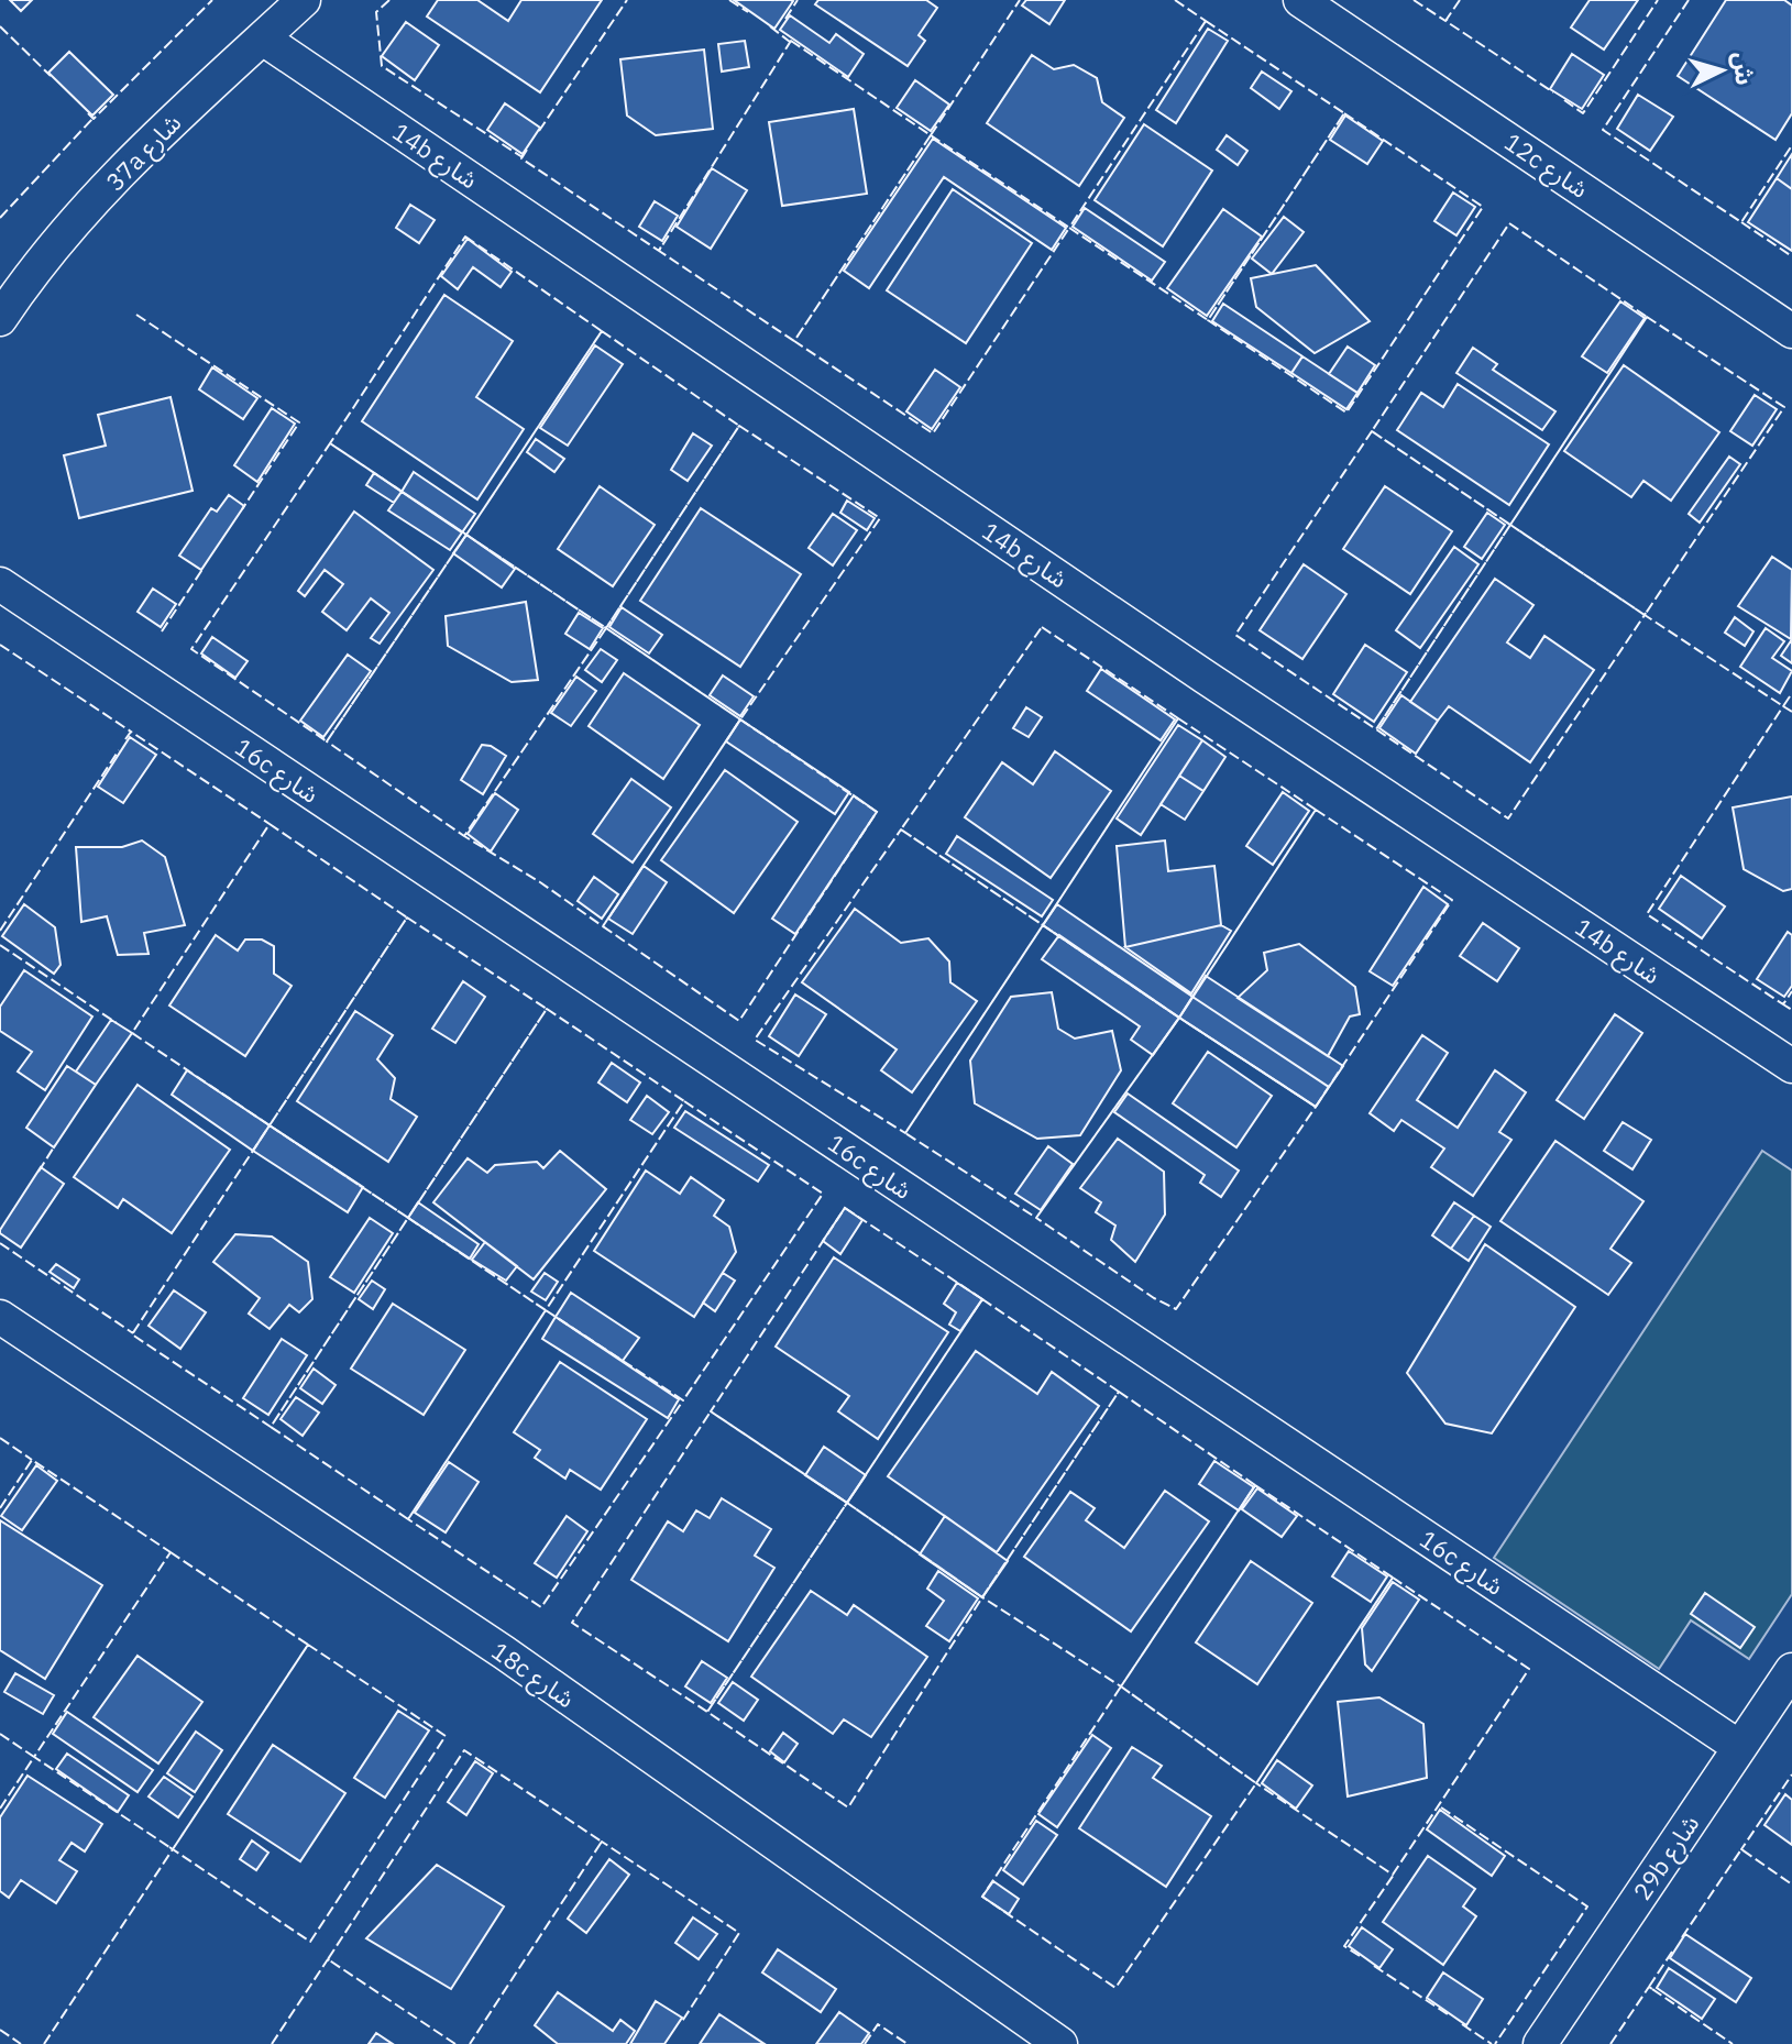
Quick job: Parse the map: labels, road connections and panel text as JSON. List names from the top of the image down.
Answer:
{
  "streets": {
    "street": [
      "37a شارع",
      "14b شارع",
      "12c شارع",
      "16c شارع",
      "18c شارع",
      "29b شارع"
    ]
  },
  "crossings": [
    ["37a شارع", "14b شارع"],
    ["16c شارع", "29b شارع"]
  ],
  "north": "right"
}
